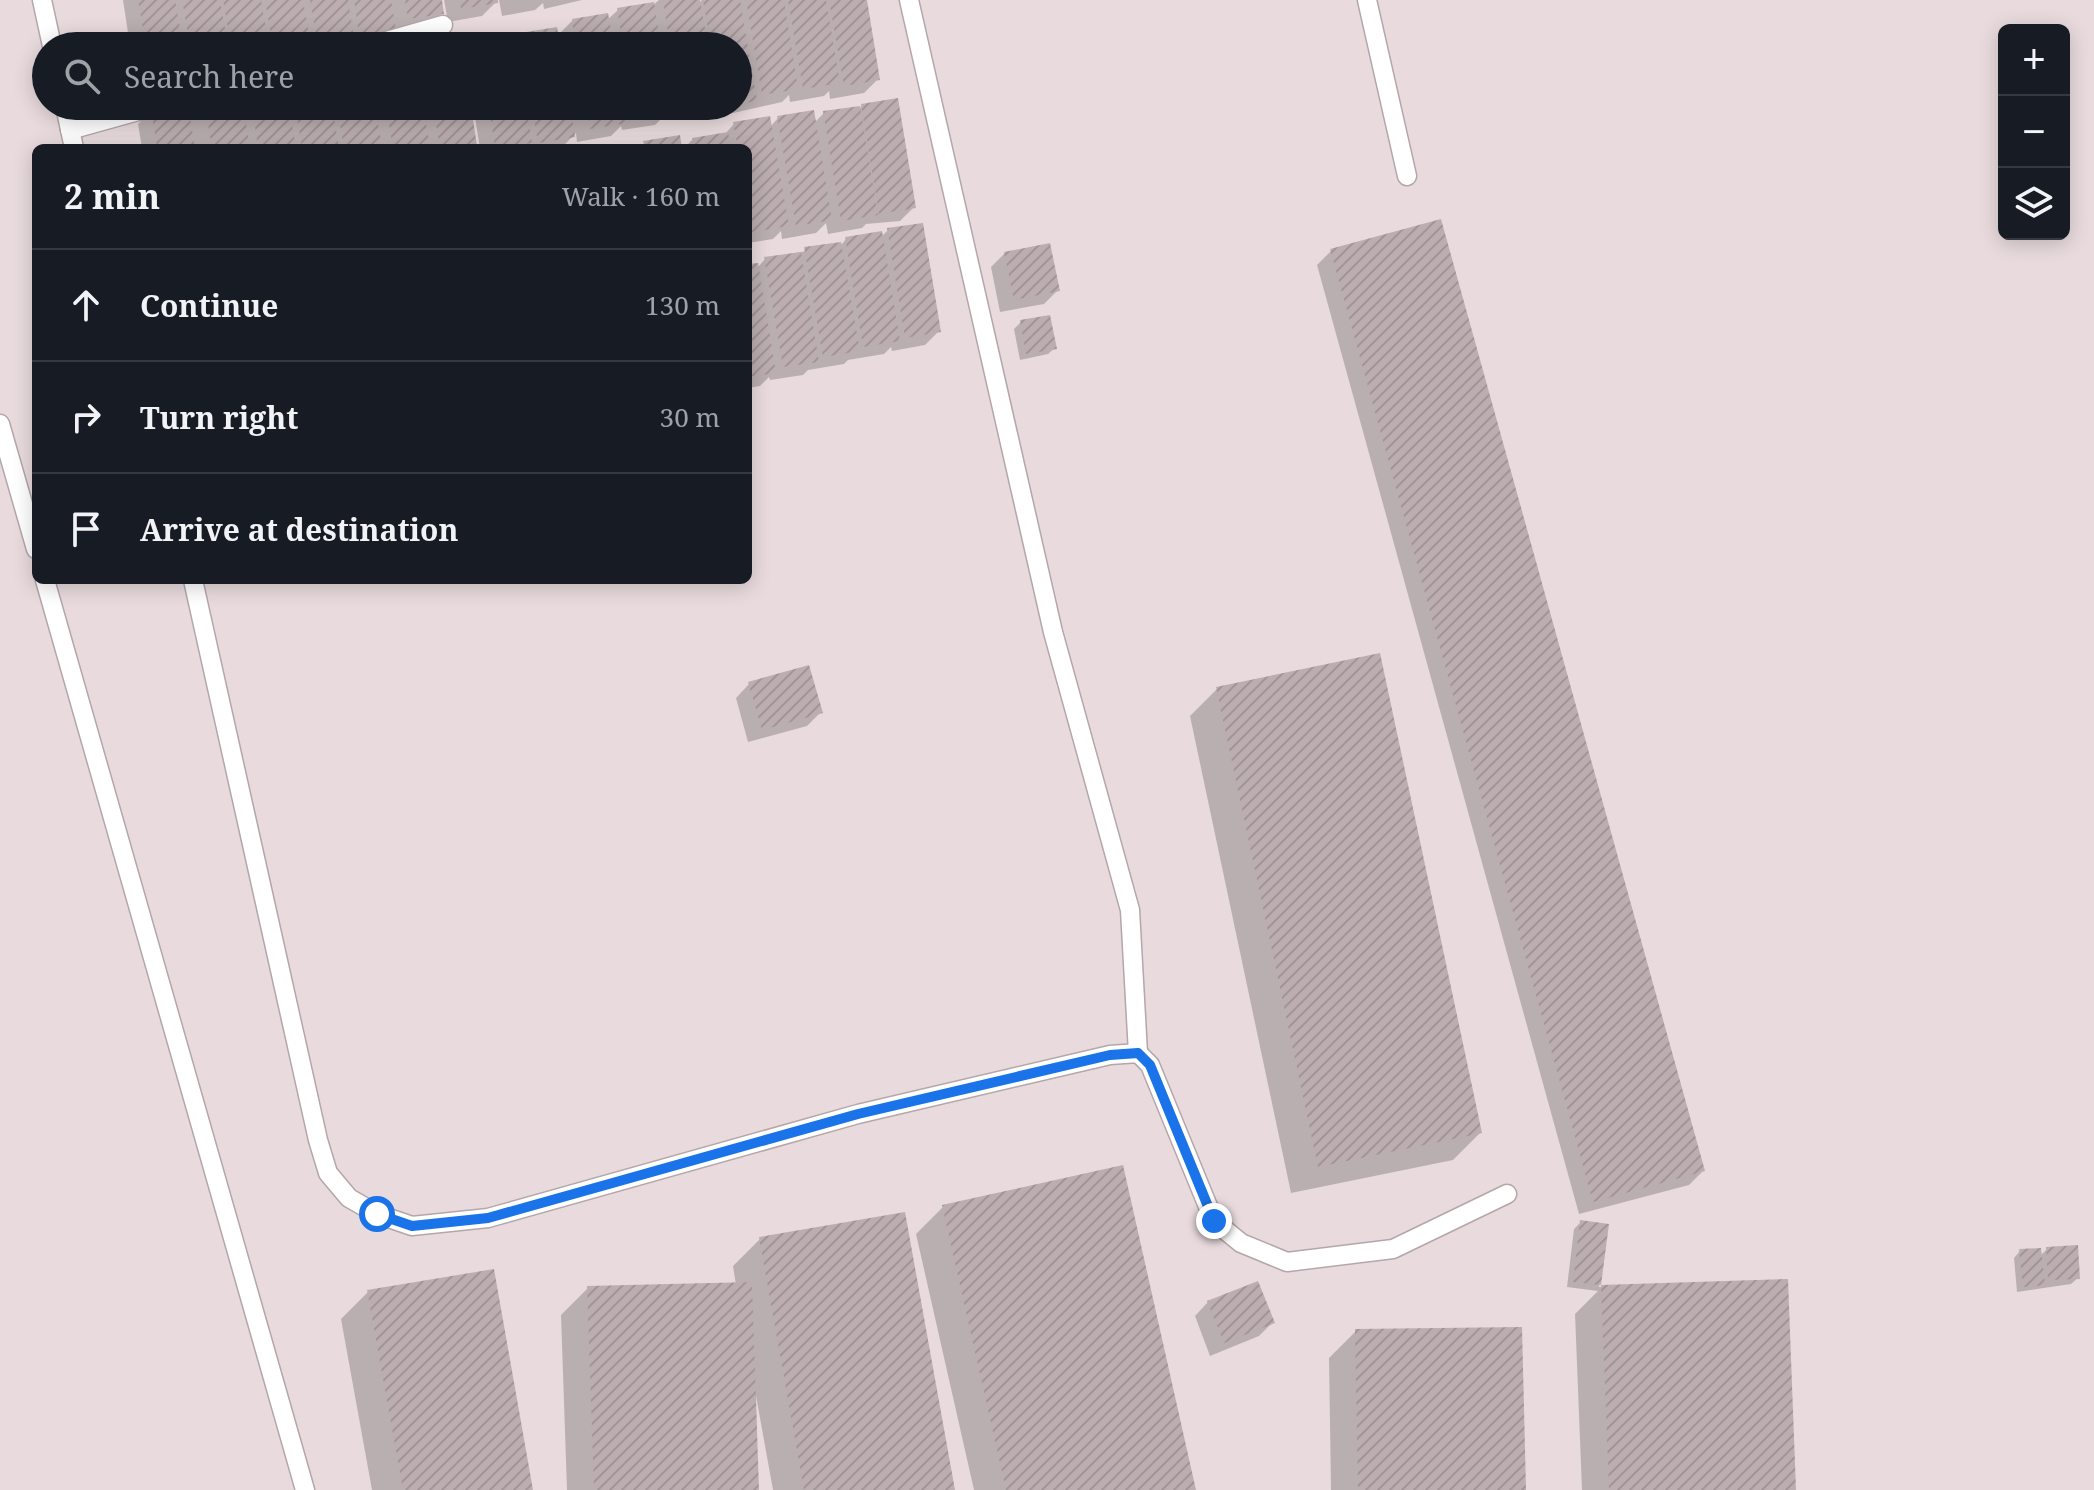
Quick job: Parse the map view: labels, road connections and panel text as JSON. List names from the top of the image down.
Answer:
{
  "page": {
    "map_buttons": ["+", "−"],
    "search": "Search here",
    "heading": ["2 min", "Walk · 160 m"],
    "list": [
      ["Continue", "130 m"],
      ["Turn right", "30 m"],
      "Arrive at destination"
    ]
  }
}
